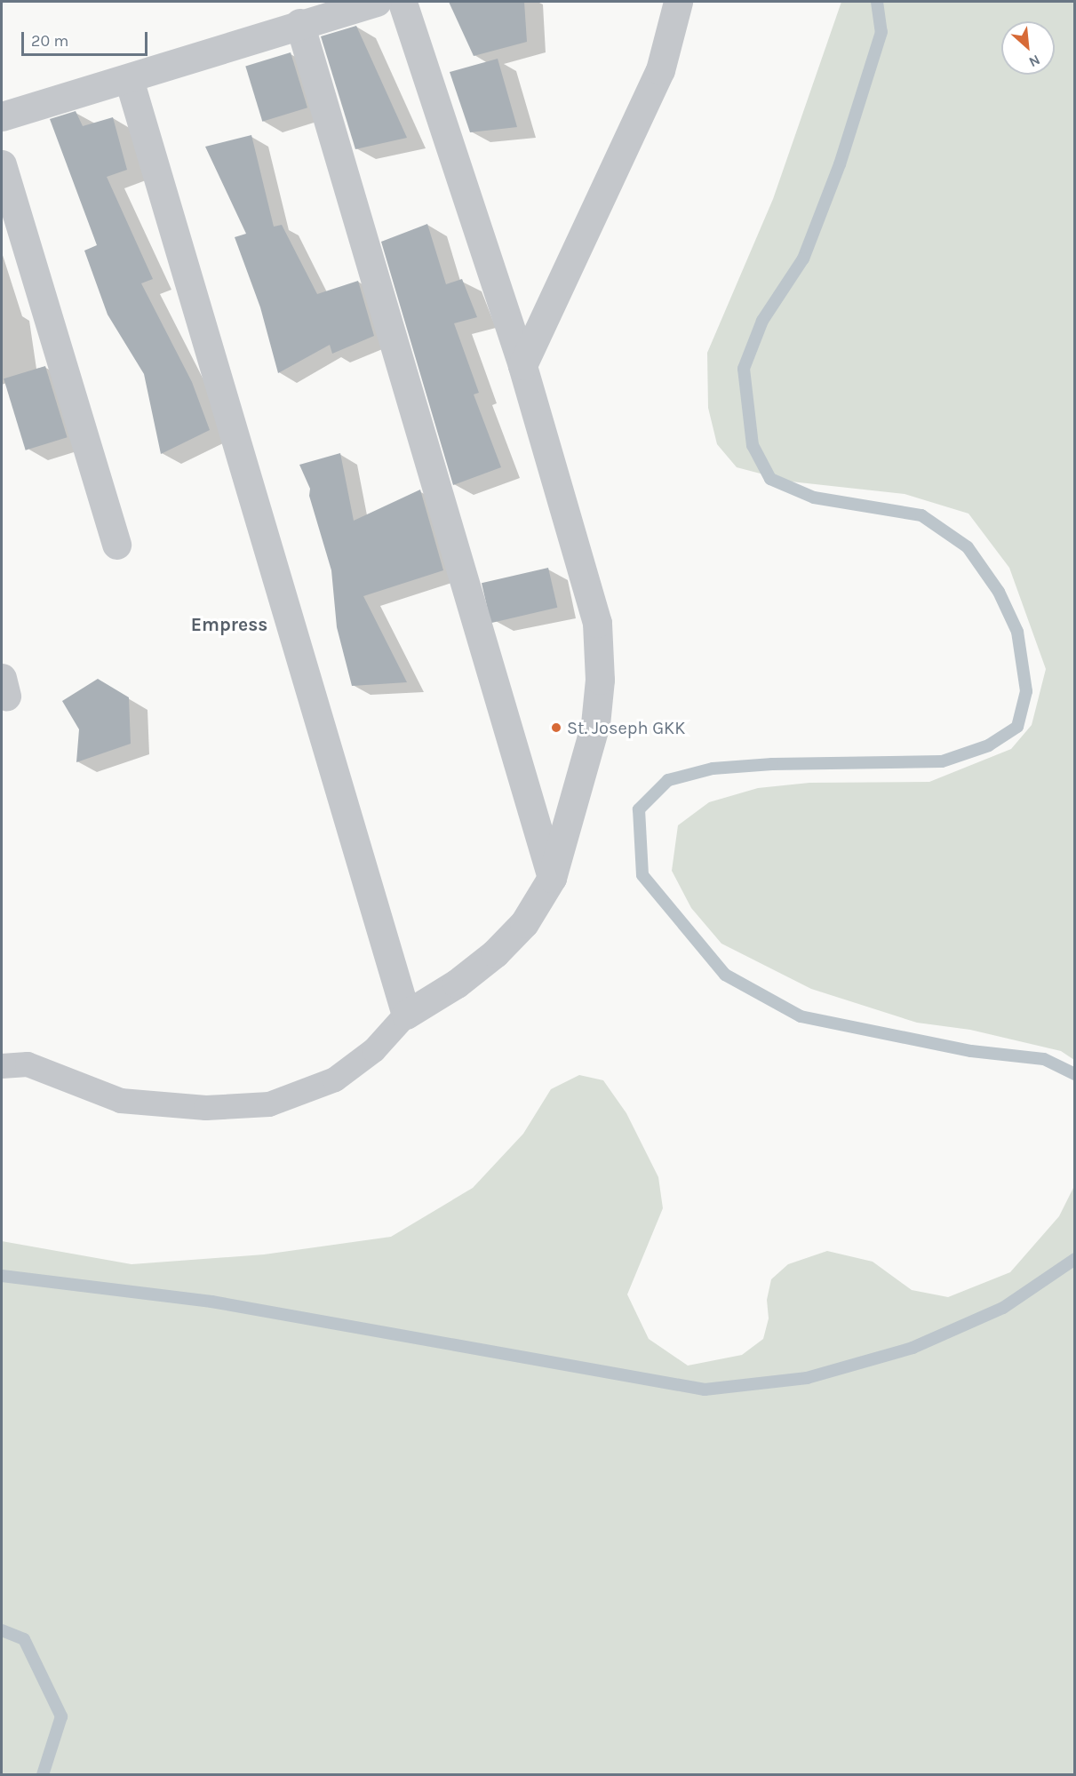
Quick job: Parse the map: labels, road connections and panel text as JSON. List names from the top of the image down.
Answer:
{
  "districts": ["Empress"],
  "places": ["St. Joseph GKK"],
  "scale_bar": "20 m",
  "north": "bottom right"
}
